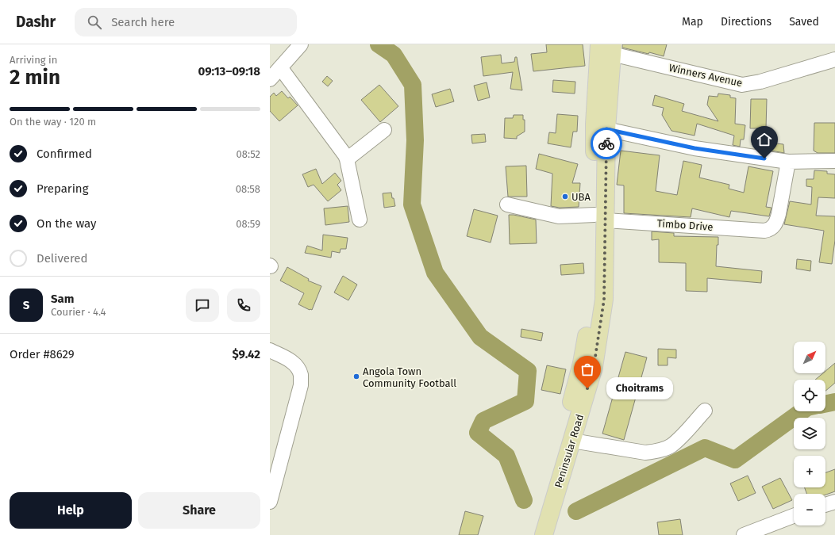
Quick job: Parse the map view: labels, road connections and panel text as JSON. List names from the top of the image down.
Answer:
{
  "streets": {
    "main road": ["Peninsular Road"],
    "street": ["Winners Avenue", "Timbo Drive"]
  },
  "crossings": [
    ["Winners Avenue", "Peninsular Road"],
    ["Timbo Drive", "Peninsular Road"]
  ],
  "places": ["UBA", "Angola Town Community Football", "Choitrams"],
  "north": "top right",
  "page": {
    "header": "Dashr",
    "search": "Search here",
    "nav": ["Map", "Directions", "Saved"],
    "heading": ["2 min", "Arriving in", "09:13–09:18"],
    "panel": [
      "Sam",
      "Courier · 4.4",
      "Order #8629",
      "$9.42"
    ],
    "bar": "On the way · 120 m",
    "list": [
      ["Confirmed", "08:52"],
      ["Preparing", "08:58"],
      ["On the way", "08:59"],
      "Delivered"
    ],
    "round": "S",
    "map_buttons": ["+", "−"],
    "bubble": "Choitrams",
    "buttons": ["Help", "Share"]
  }
}
